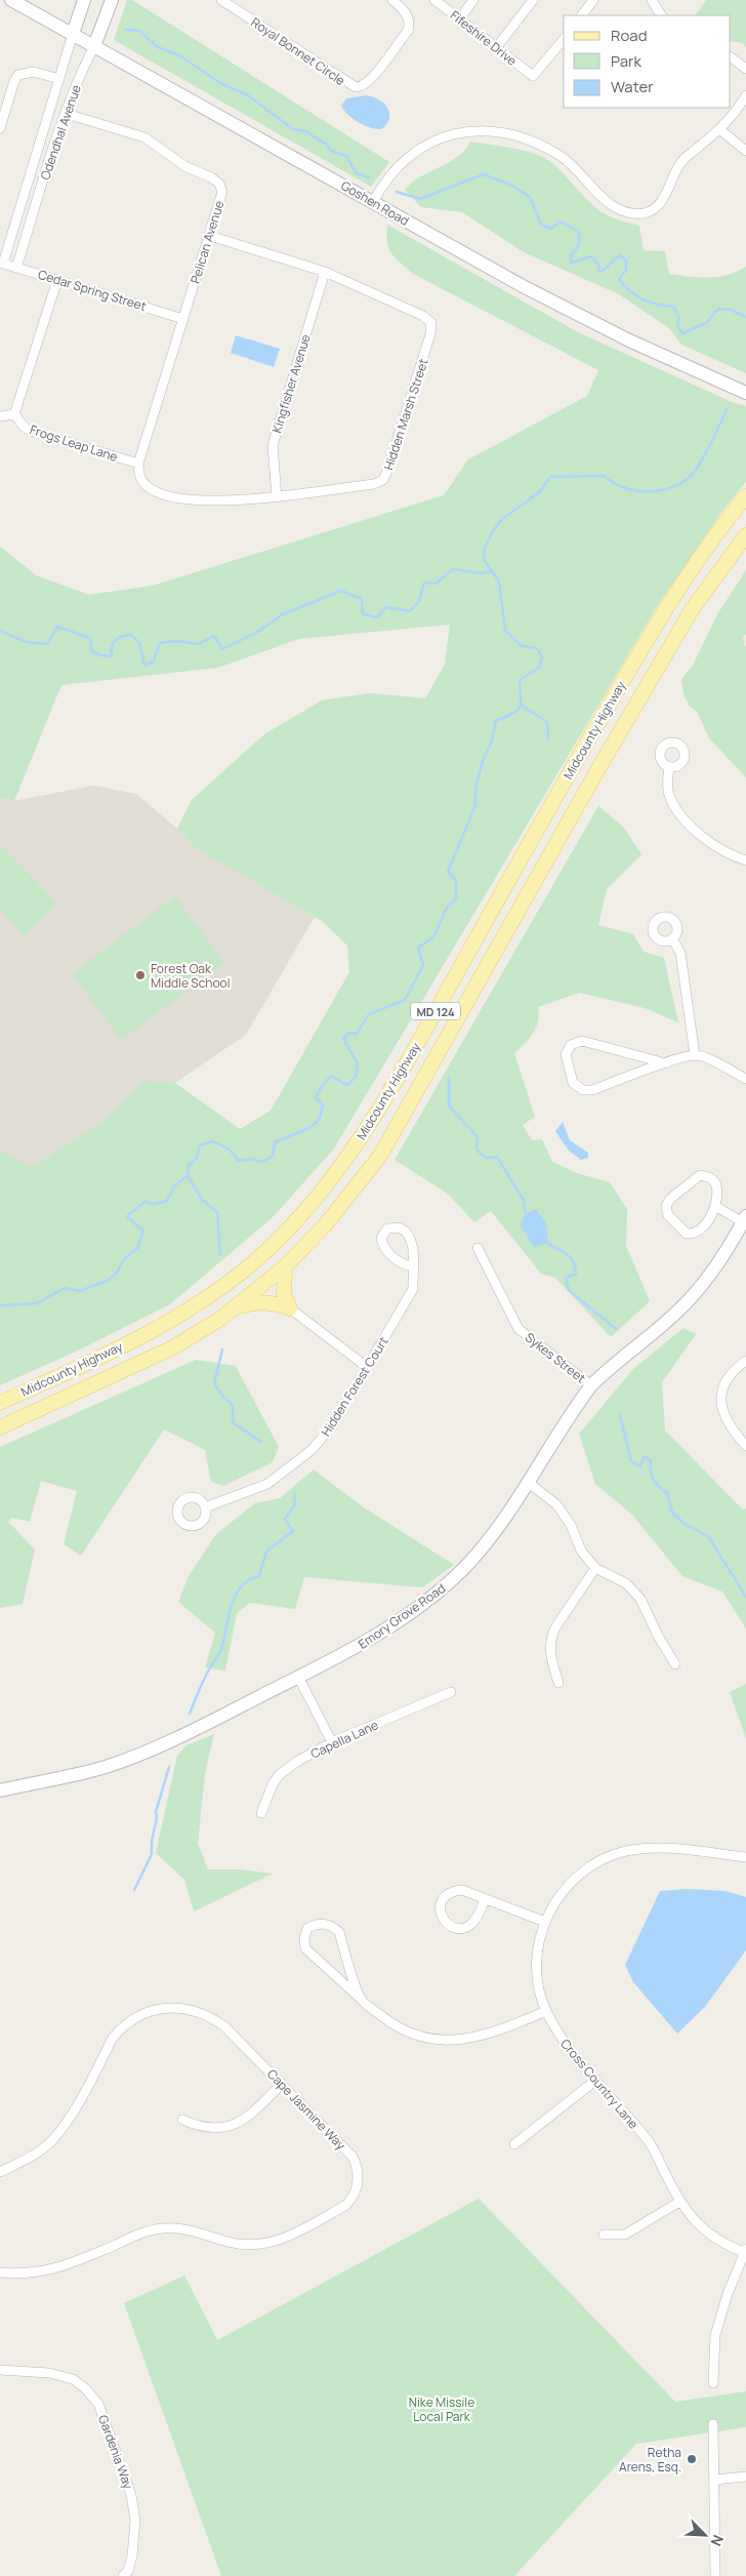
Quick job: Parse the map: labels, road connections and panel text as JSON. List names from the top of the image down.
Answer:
{
  "streets": {
    "main road": ["Midcounty Highway", "MD 124"],
    "street": [
      "Fifeshire Drive",
      "Royal Bonnet Circle",
      "Odendhal Avenue",
      "Goshen Road",
      "Pelican Avenue",
      "Cedar Spring Street",
      "Kingfisher Avenue",
      "Hidden Marsh Street",
      "Frogs Leap Lane",
      "Sykes Street",
      "Hidden Forest Court",
      "Emory Grove Road",
      "Capella Lane",
      "Cross Country Lane",
      "Cape Jasmine Way",
      "Gardenia Way"
    ]
  },
  "crossings": [
    ["Odendhal Avenue", "Goshen Road"],
    ["Odendhal Avenue", "Pelican Avenue"],
    ["Odendhal Avenue", "Cedar Spring Street"],
    ["Pelican Avenue", "Cedar Spring Street"],
    ["Pelican Avenue", "Hidden Marsh Street"],
    ["Pelican Avenue", "Frogs Leap Lane"],
    ["Kingfisher Avenue", "Hidden Marsh Street"],
    ["Hidden Marsh Street", "Frogs Leap Lane"],
    ["Sykes Street", "Emory Grove Road"]
  ],
  "parks": ["Nike Missile Local Park"],
  "places": ["Forest Oak Middle School", "Retha Arens, Esq."],
  "legend": ["Road", "Park", "Water"],
  "north": "bottom right"
}
